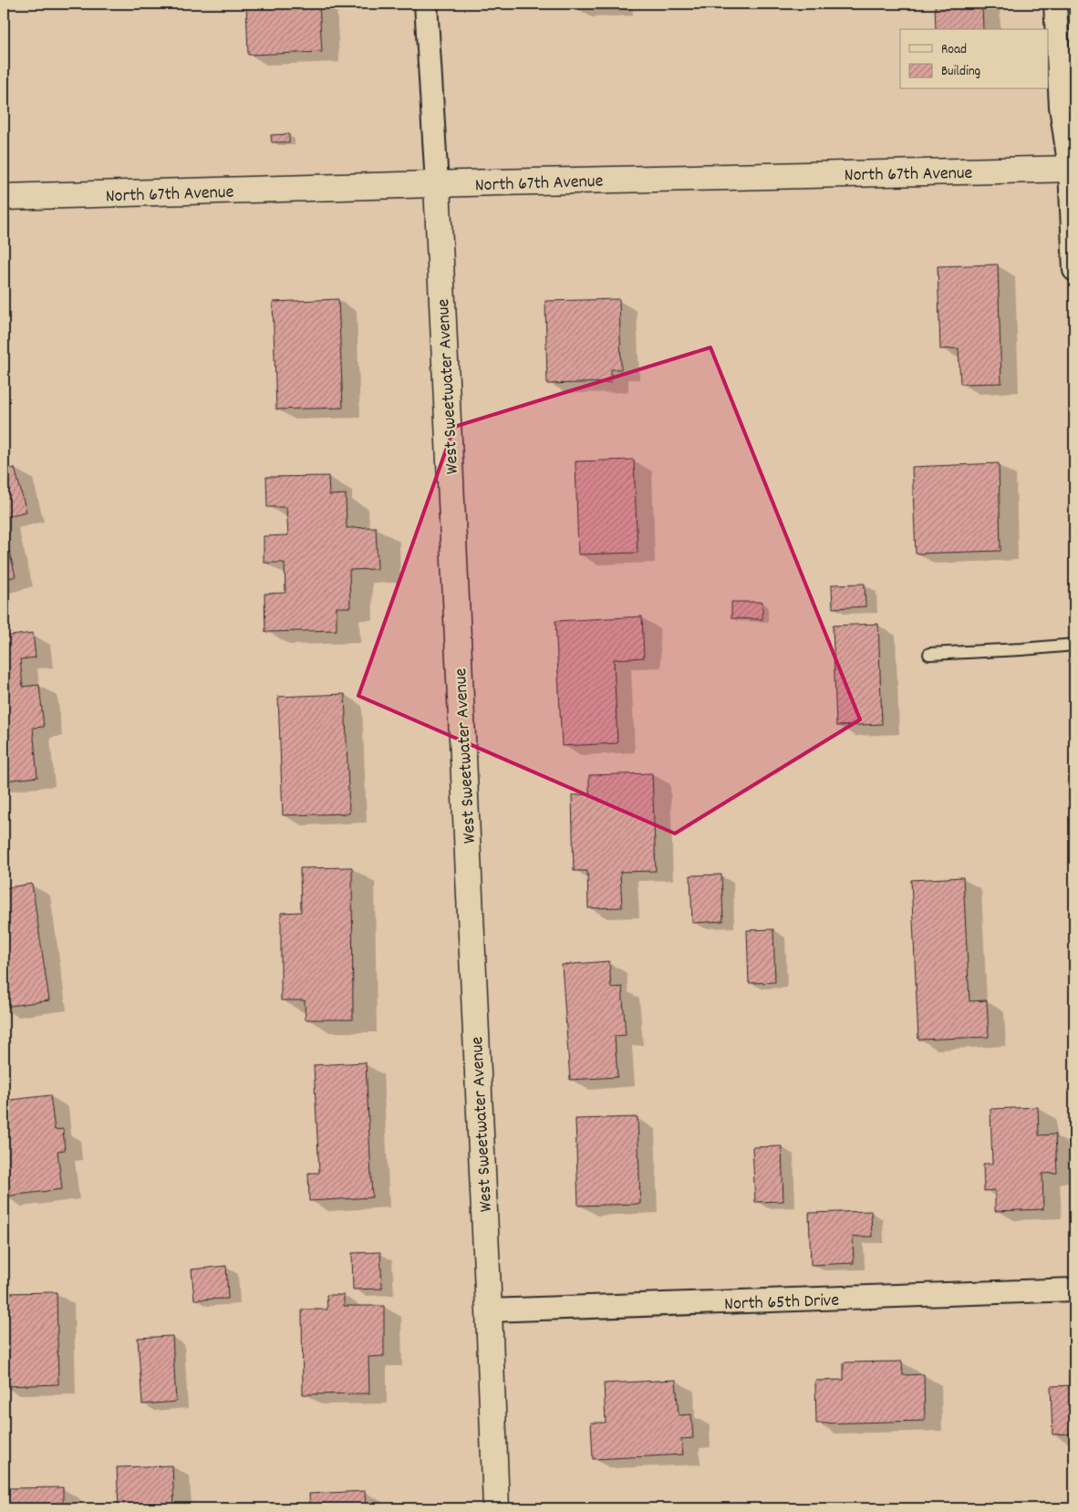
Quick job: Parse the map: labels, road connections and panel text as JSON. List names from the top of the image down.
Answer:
{
  "streets": {
    "street": ["North 67th Avenue", "West Sweetwater Avenue", "North 65th Drive"]
  },
  "crossings": [
    ["North 67th Avenue", "West Sweetwater Avenue"],
    ["West Sweetwater Avenue", "North 65th Drive"]
  ],
  "legend": ["Road", "Building"]
}
